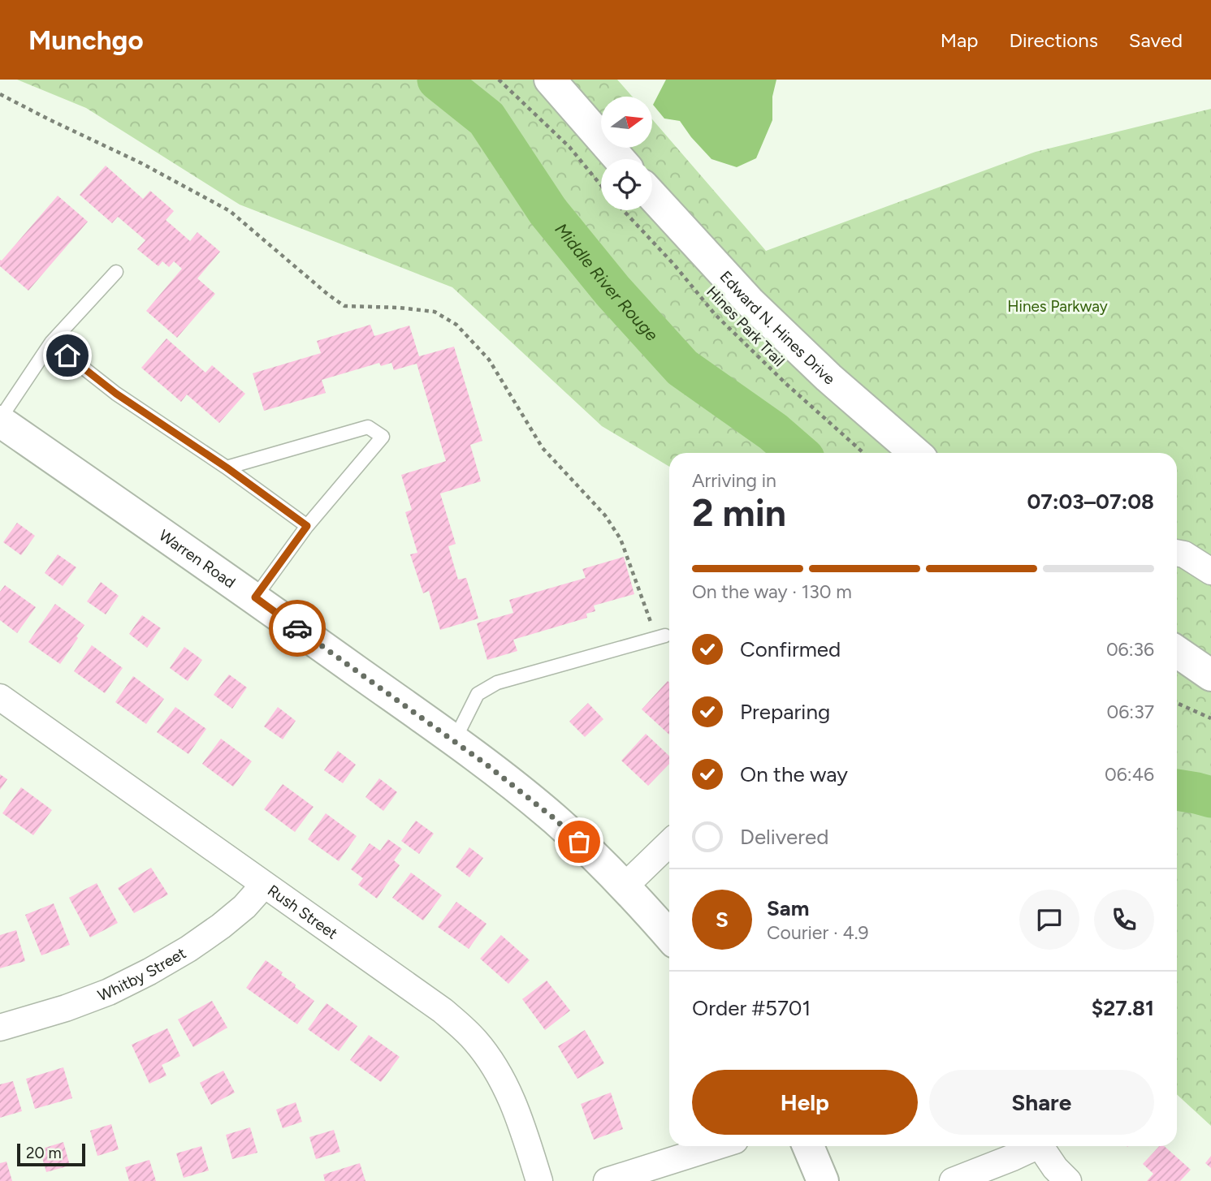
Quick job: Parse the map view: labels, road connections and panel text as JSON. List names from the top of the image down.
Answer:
{
  "streets": {
    "main road": ["Edward N. Hines Drive", "Warren Road"],
    "street": ["Rush Street", "Whitby Street"],
    "path": ["Hines Park Trail"]
  },
  "crossings": [
    ["Rush Street", "Whitby Street"]
  ],
  "water": ["Middle River Rouge"],
  "parks": ["Hines Parkway"],
  "scale_bar": "20 m",
  "north": "right",
  "page": {
    "header": "Munchgo",
    "nav": ["Map", "Directions", "Saved"],
    "heading": ["2 min", "Arriving in", "07:03–07:08"],
    "panel": [
      "Sam",
      "Courier · 4.9",
      "Order #5701",
      "$27.81"
    ],
    "bar": "On the way · 130 m",
    "list": [
      ["Confirmed", "06:36"],
      ["Preparing", "06:37"],
      ["On the way", "06:46"],
      "Delivered"
    ],
    "round": "S",
    "buttons": ["Help", "Share"],
    "scale": "20 m"
  }
}
